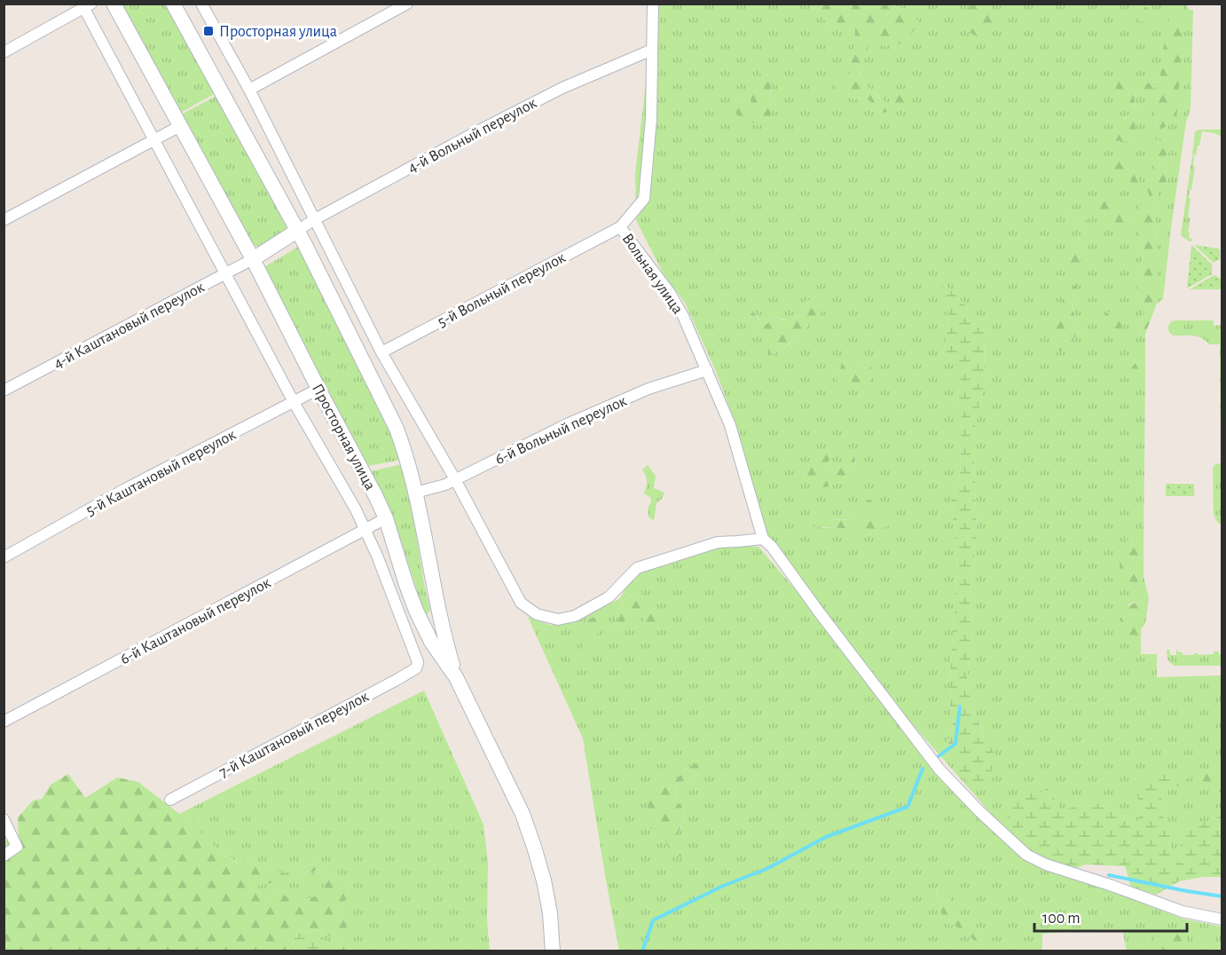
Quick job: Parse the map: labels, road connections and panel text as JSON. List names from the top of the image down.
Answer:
{
  "streets": {
    "main road": ["Просторная улица"],
    "street": [
      "4-й Вольный переулок",
      "Вольная улица",
      "5-й Вольный переулок",
      "4-й Каштановый переулок",
      "6-й Вольный переулок",
      "5-й Каштановый переулок",
      "6-й Каштановый переулок",
      "7-й Каштановый переулок"
    ]
  },
  "crossings": [
    ["4-й Вольный переулок", "Вольная улица"],
    ["4-й Вольный переулок", "Просторная улица"],
    ["Вольная улица", "5-й Вольный переулок"],
    ["Вольная улица", "6-й Вольный переулок"],
    ["4-й Каштановый переулок", "Просторная улица"],
    ["6-й Вольный переулок", "Просторная улица"],
    ["Просторная улица", "5-й Каштановый переулок"],
    ["Просторная улица", "6-й Каштановый переулок"],
    ["6-й Каштановый переулок", "7-й Каштановый переулок"]
  ],
  "places": {
    "transit": ["Просторная улица"]
  },
  "scale_bar": "100 m"
}
